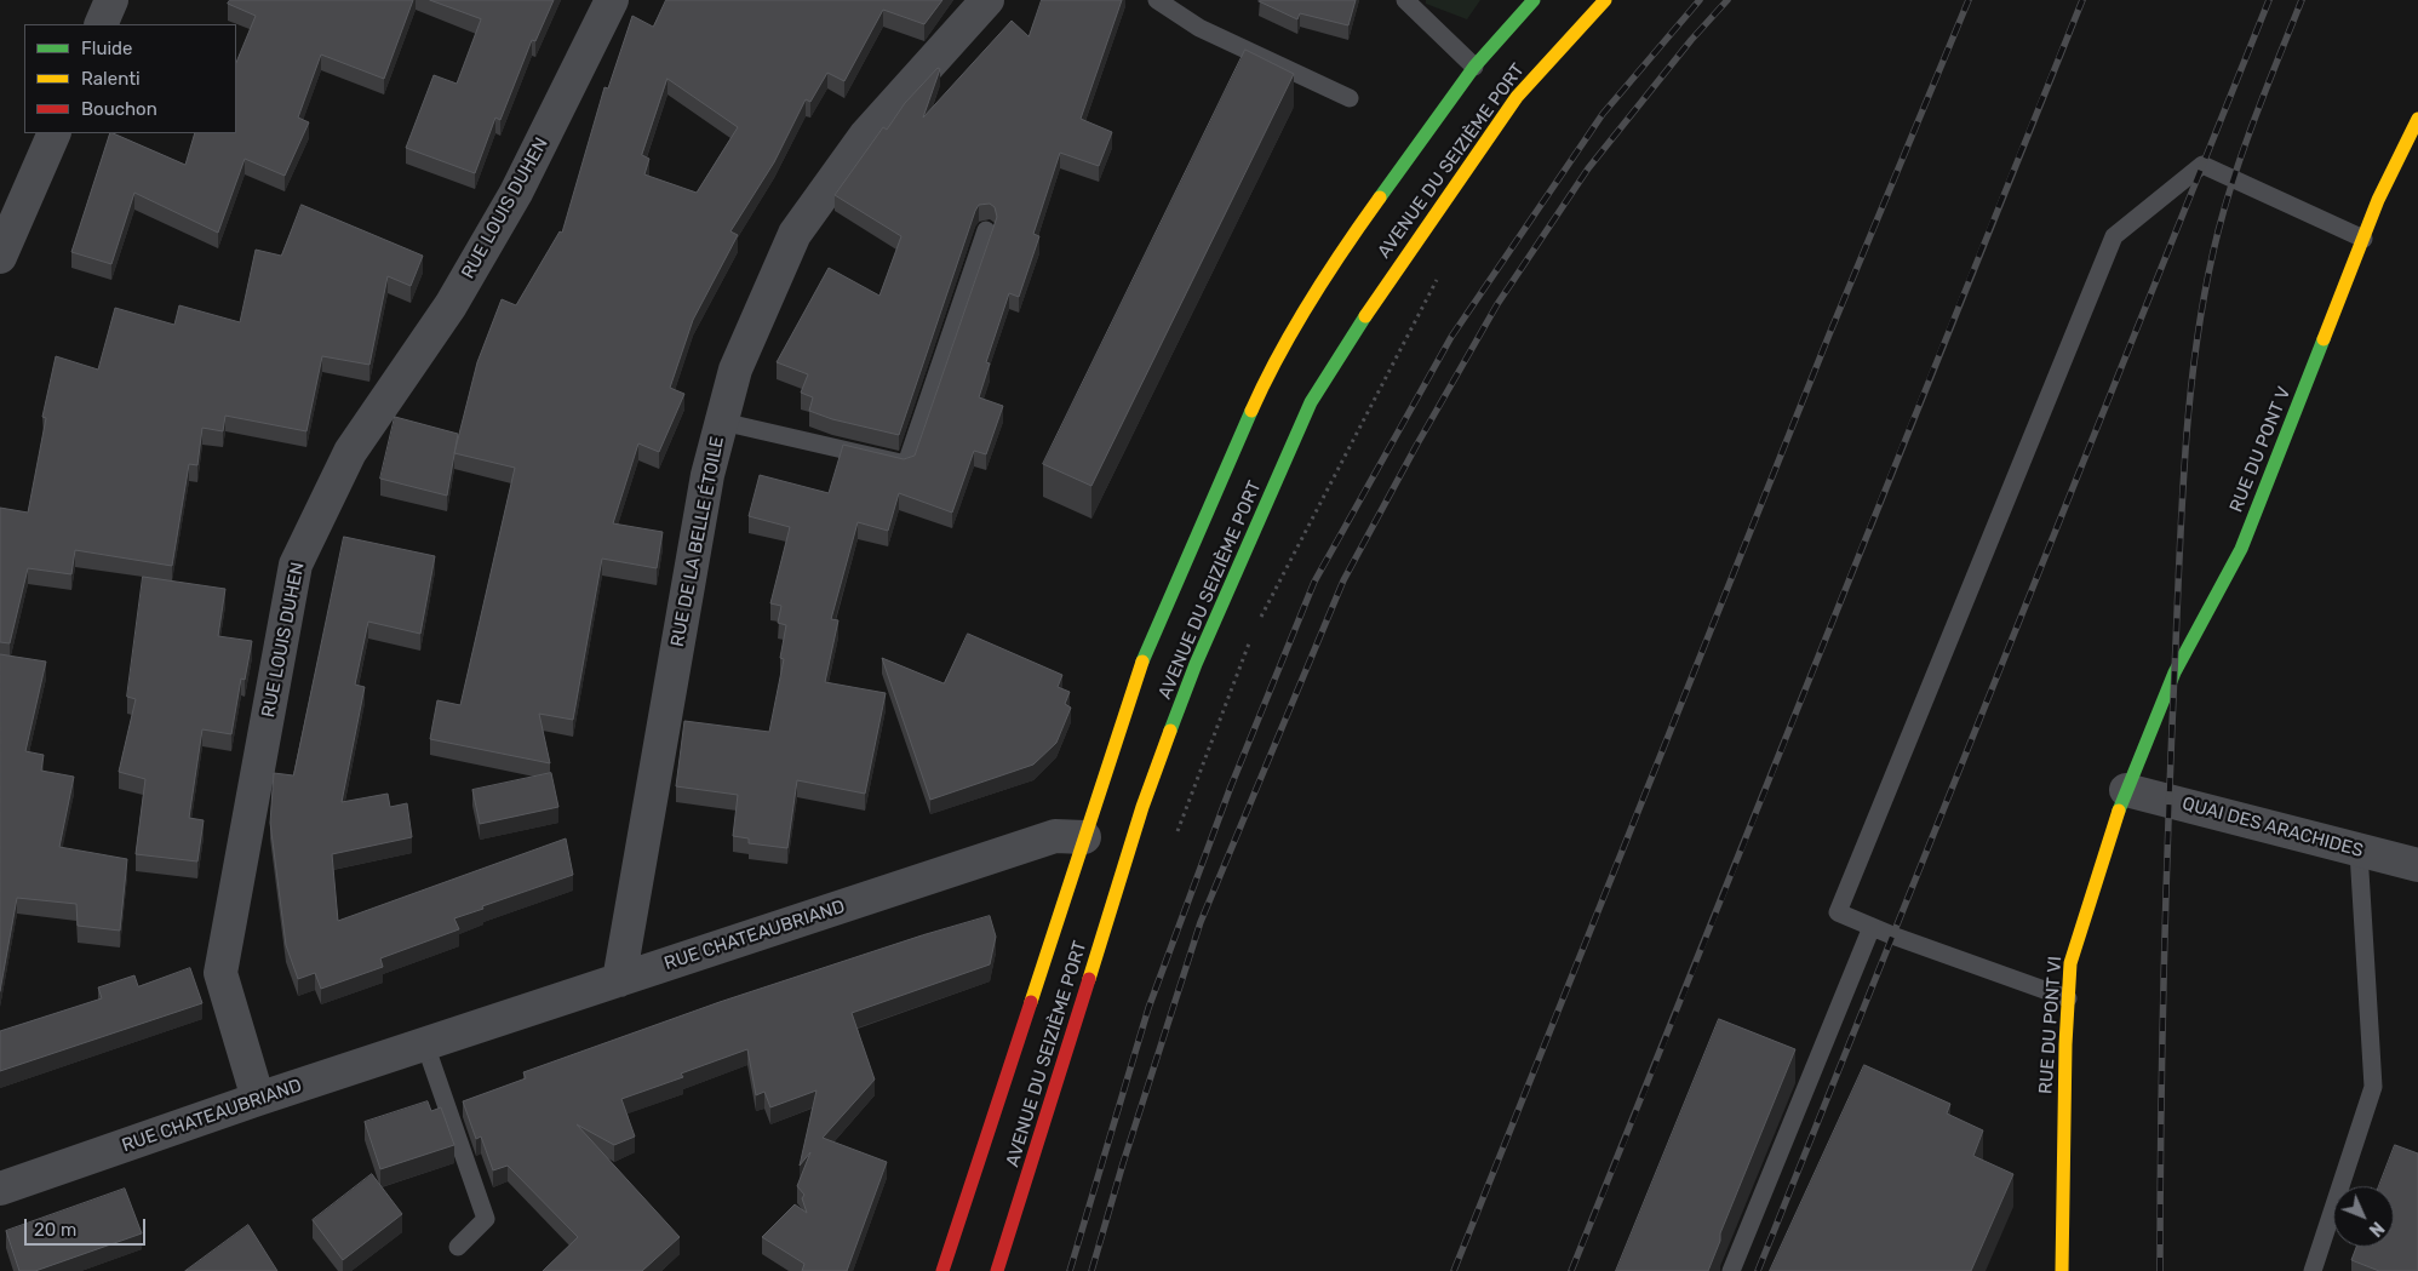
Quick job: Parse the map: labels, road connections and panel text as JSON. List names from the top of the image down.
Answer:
{
  "streets": {
    "main road": ["AVENUE DU SEIZIÈME PORT", "RUE DU PONT V", "RUE DU PONT VI"],
    "street": [
      "RUE LOUIS DUHEN",
      "RUE DE LA BELLE ÉTOILE",
      "QUAI DES ARACHIDES",
      "RUE CHATEAUBRIAND"
    ]
  },
  "crossings": [
    ["AVENUE DU SEIZIÈME PORT", "RUE CHATEAUBRIAND"],
    ["RUE LOUIS DUHEN", "RUE CHATEAUBRIAND"],
    ["RUE DU PONT V", "QUAI DES ARACHIDES"],
    ["RUE DU PONT V", "RUE DU PONT VI"],
    ["RUE DE LA BELLE ÉTOILE", "RUE CHATEAUBRIAND"],
    ["QUAI DES ARACHIDES", "RUE DU PONT VI"]
  ],
  "legend": ["Fluide", "Ralenti", "Bouchon"],
  "scale_bar": "20 m",
  "north": "bottom right"
}
